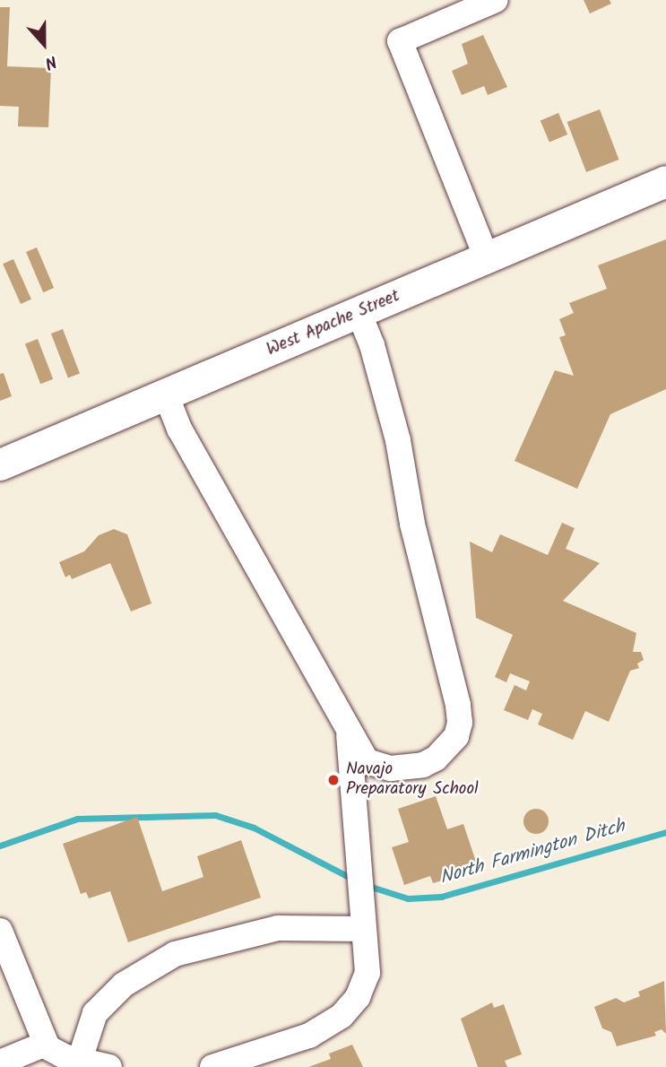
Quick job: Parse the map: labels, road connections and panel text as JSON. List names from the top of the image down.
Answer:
{
  "streets": {
    "main road": ["West Apache Street"]
  },
  "water": ["North Farmington Ditch"],
  "places": ["Navajo Preparatory School"],
  "north": "bottom"
}
